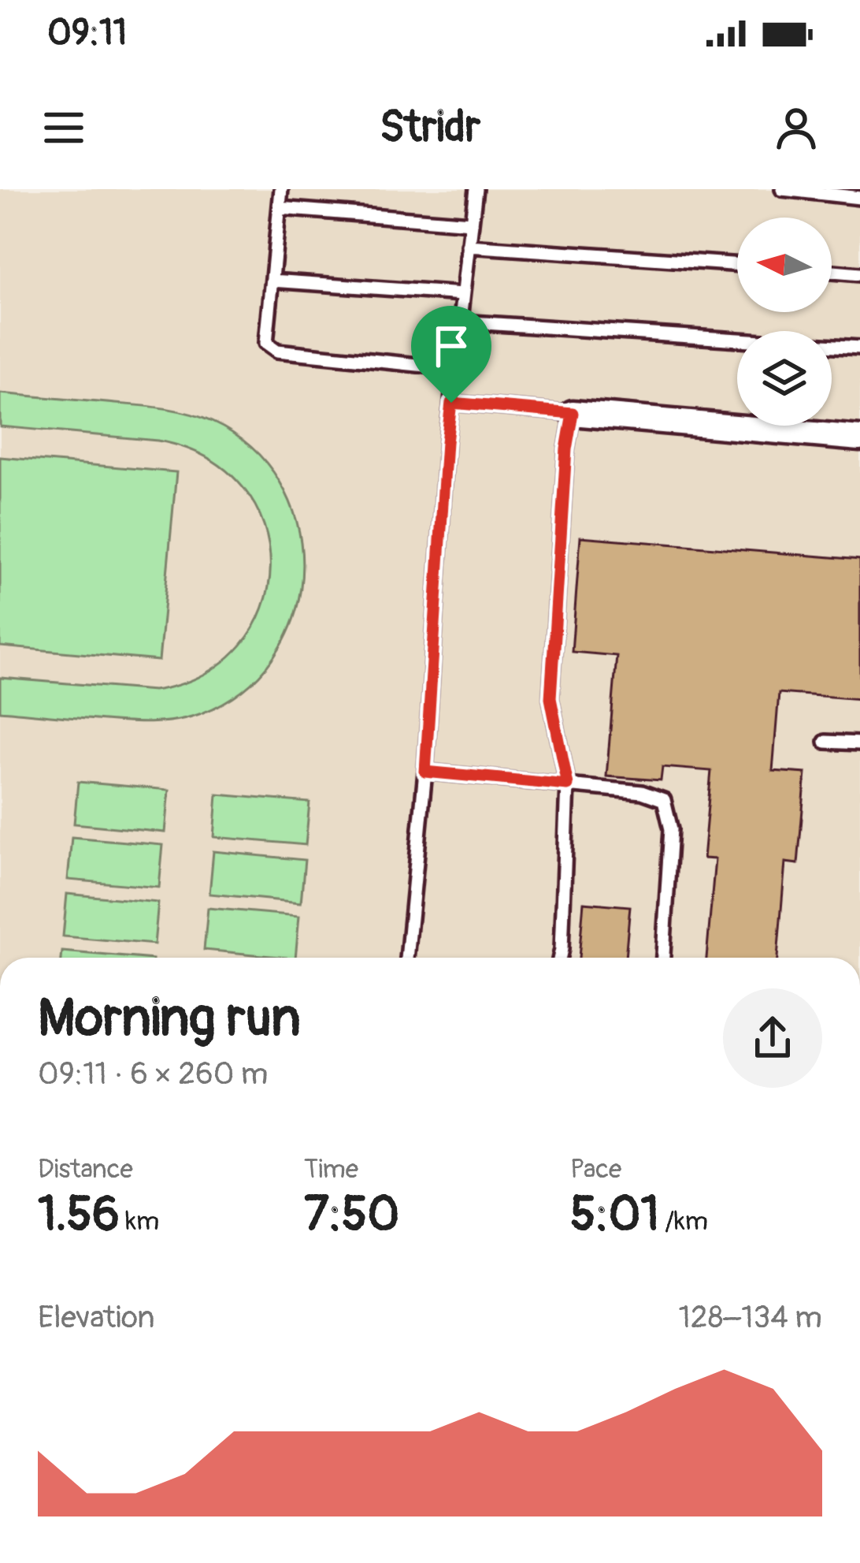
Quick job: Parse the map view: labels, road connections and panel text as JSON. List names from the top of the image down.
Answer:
{
  "north": "left",
  "page": {
    "status": "09:11",
    "header": "Stridr",
    "heading": ["Morning run", "09:11 · 6 × 260 m"],
    "stats": [
      ["Distance", "1.56 km"],
      ["Time", "7:50"],
      ["Pace", "5:01 /km"]
    ],
    "chart": ["Elevation", "128–134 m"]
  }
}
